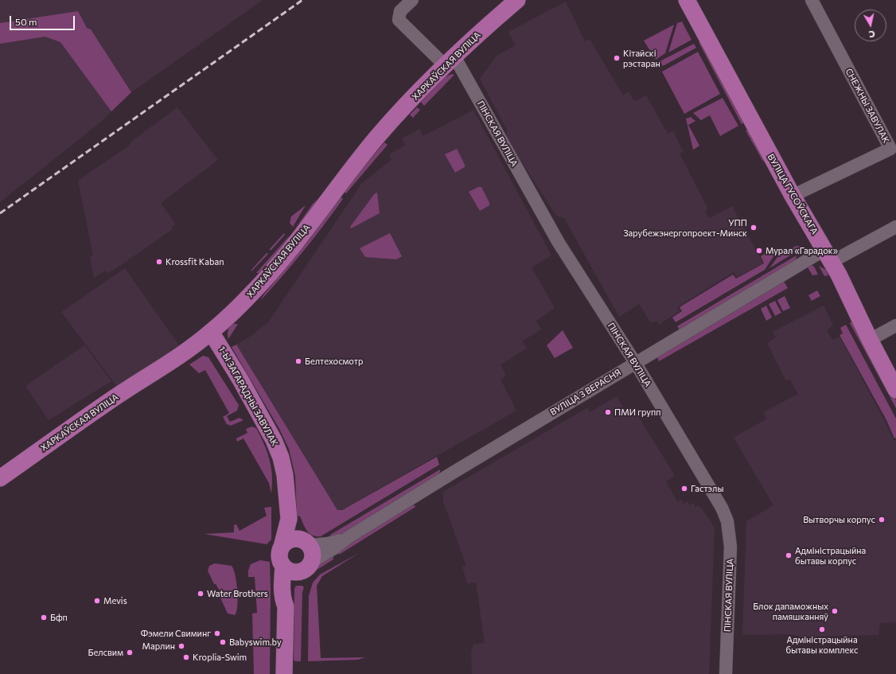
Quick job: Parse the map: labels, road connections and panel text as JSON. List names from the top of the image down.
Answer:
{
  "streets": {
    "main road": ["ХАРКАЎСКАЯ ВУЛІЦА", "ВУЛІЦА ГУСОЎСКАГА", "1-Ы ЗАГАРАДНЫ ЗАВУЛАК"],
    "street": ["СНЕЖНЫ ЗАВУЛАК", "ПІНСКАЯ ВУЛІЦА", "ВУЛІЦА 3 ВЕРАСНЯ"]
  },
  "crossings": [
    ["ХАРКАЎСКАЯ ВУЛІЦА", "ПІНСКАЯ ВУЛІЦА"],
    ["ХАРКАЎСКАЯ ВУЛІЦА", "1-Ы ЗАГАРАДНЫ ЗАВУЛАК"],
    ["СНЕЖНЫ ЗАВУЛАК", "ВУЛІЦА ГУСОЎСКАГА"],
    ["ПІНСКАЯ ВУЛІЦА", "ВУЛІЦА 3 ВЕРАСНЯ"],
    ["ВУЛІЦА ГУСОЎСКАГА", "ВУЛІЦА 3 ВЕРАСНЯ"],
    ["ВУЛІЦА 3 ВЕРАСНЯ", "1-Ы ЗАГАРАДНЫ ЗАВУЛАК"]
  ],
  "places": [
    "Кітайскі рэстаран",
    "УПП Зарубежэнергопроект-Минск",
    "Мурал «Гарадок»",
    "Krossfit Kaban",
    "Белтехосмотр",
    "ПМИ групп",
    "Гастэлы",
    "Вытворчы корпус",
    "Адміністрацыйна бытавы корпус",
    "Water Brothers",
    "Mevis",
    "Блок дапаможных памяшканняў",
    "Бфп",
    "Адміністрацыйна бытавы комплекс",
    "Фэмели Свиминг",
    "Babyswim.by",
    "Марлин",
    "Белсвим",
    "Kroplia-Swim"
  ],
  "scale_bar": "50 m",
  "north": "bottom"
}
